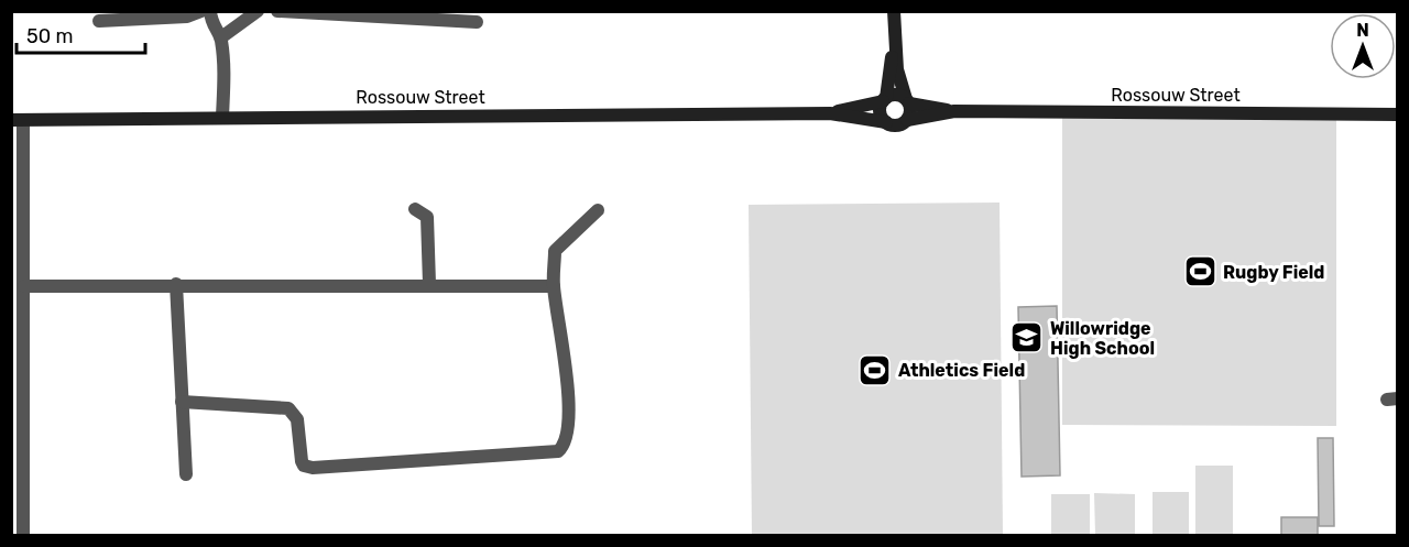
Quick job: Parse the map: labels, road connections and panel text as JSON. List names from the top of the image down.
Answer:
{
  "streets": {
    "main road": ["Rossouw Street"]
  },
  "places": {
    "sports": ["Rugby Field", "Athletics Field"],
    "school or university": ["Willowridge High School"]
  },
  "scale_bar": "50 m",
  "north": "top"
}
